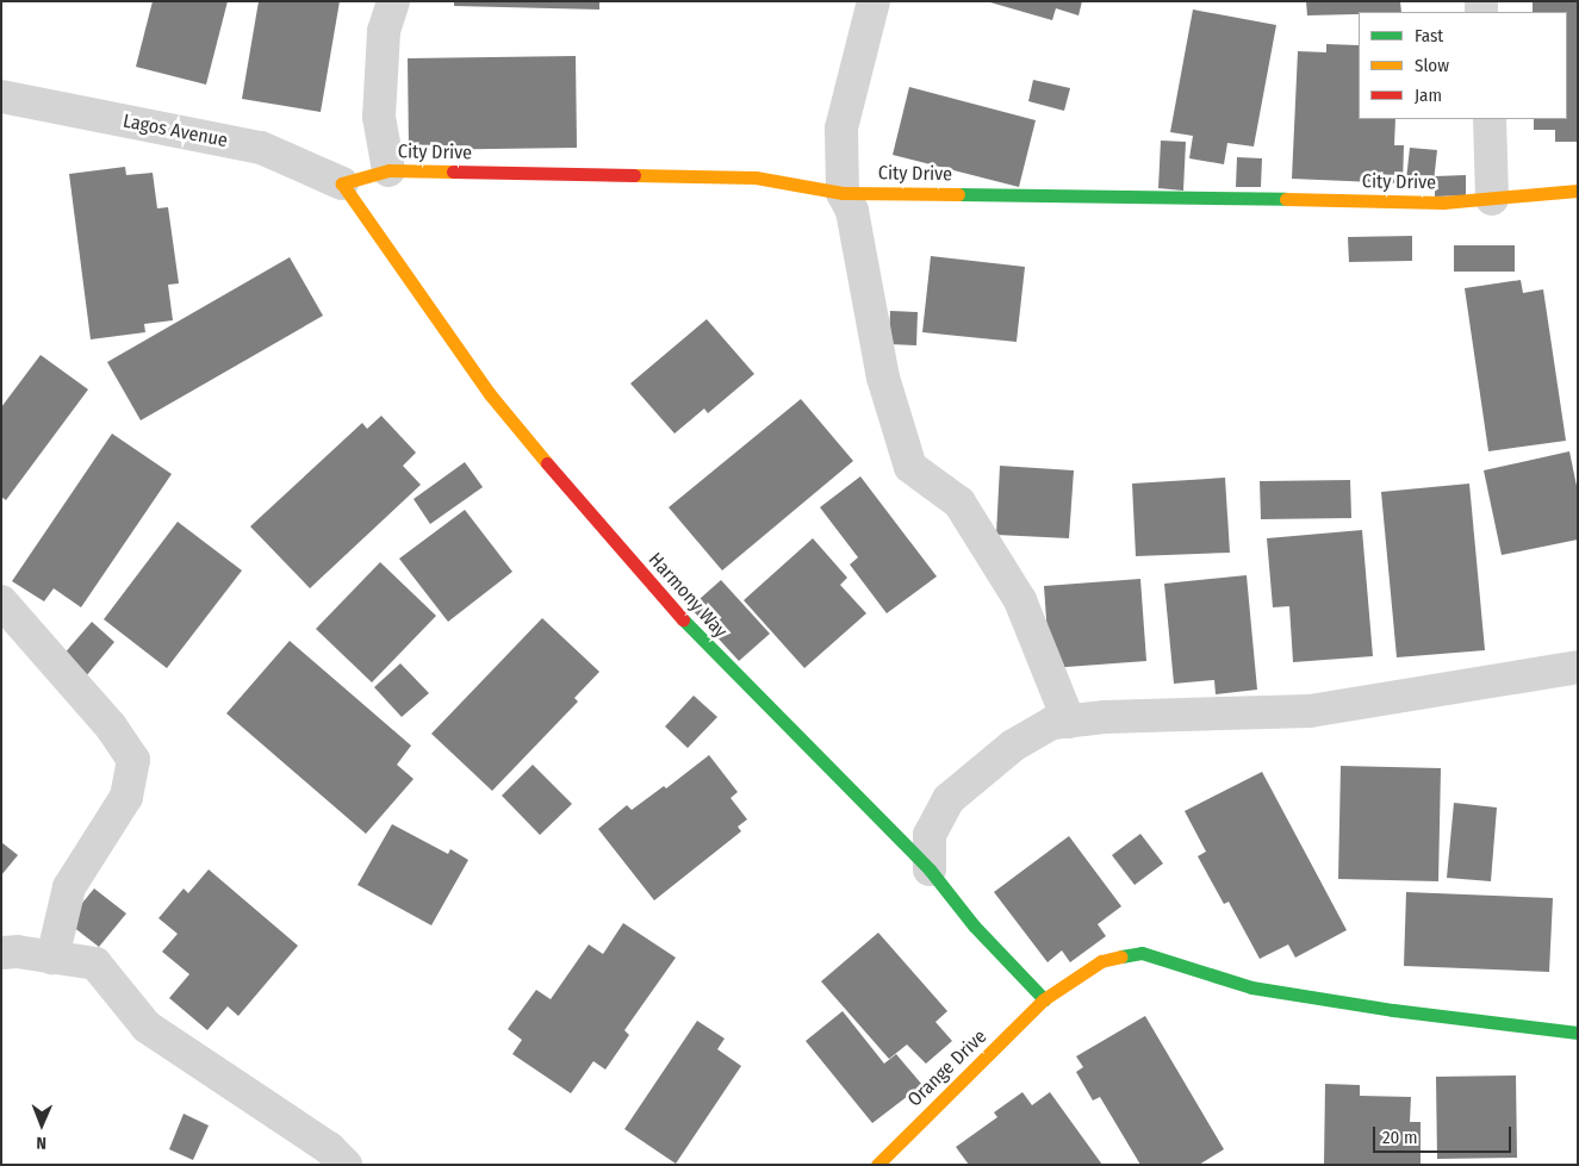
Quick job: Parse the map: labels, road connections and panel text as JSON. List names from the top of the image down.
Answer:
{
  "streets": {
    "street": [
      "Lagos Avenue",
      "City Drive",
      "Harmony Way",
      "Orange Drive"
    ]
  },
  "crossings": [
    ["Lagos Avenue", "City Drive"],
    ["Lagos Avenue", "Harmony Way"],
    ["City Drive", "Harmony Way"],
    ["Harmony Way", "Orange Drive"]
  ],
  "legend": ["Fast", "Slow", "Jam"],
  "scale_bar": "20 m",
  "north": "bottom"
}
